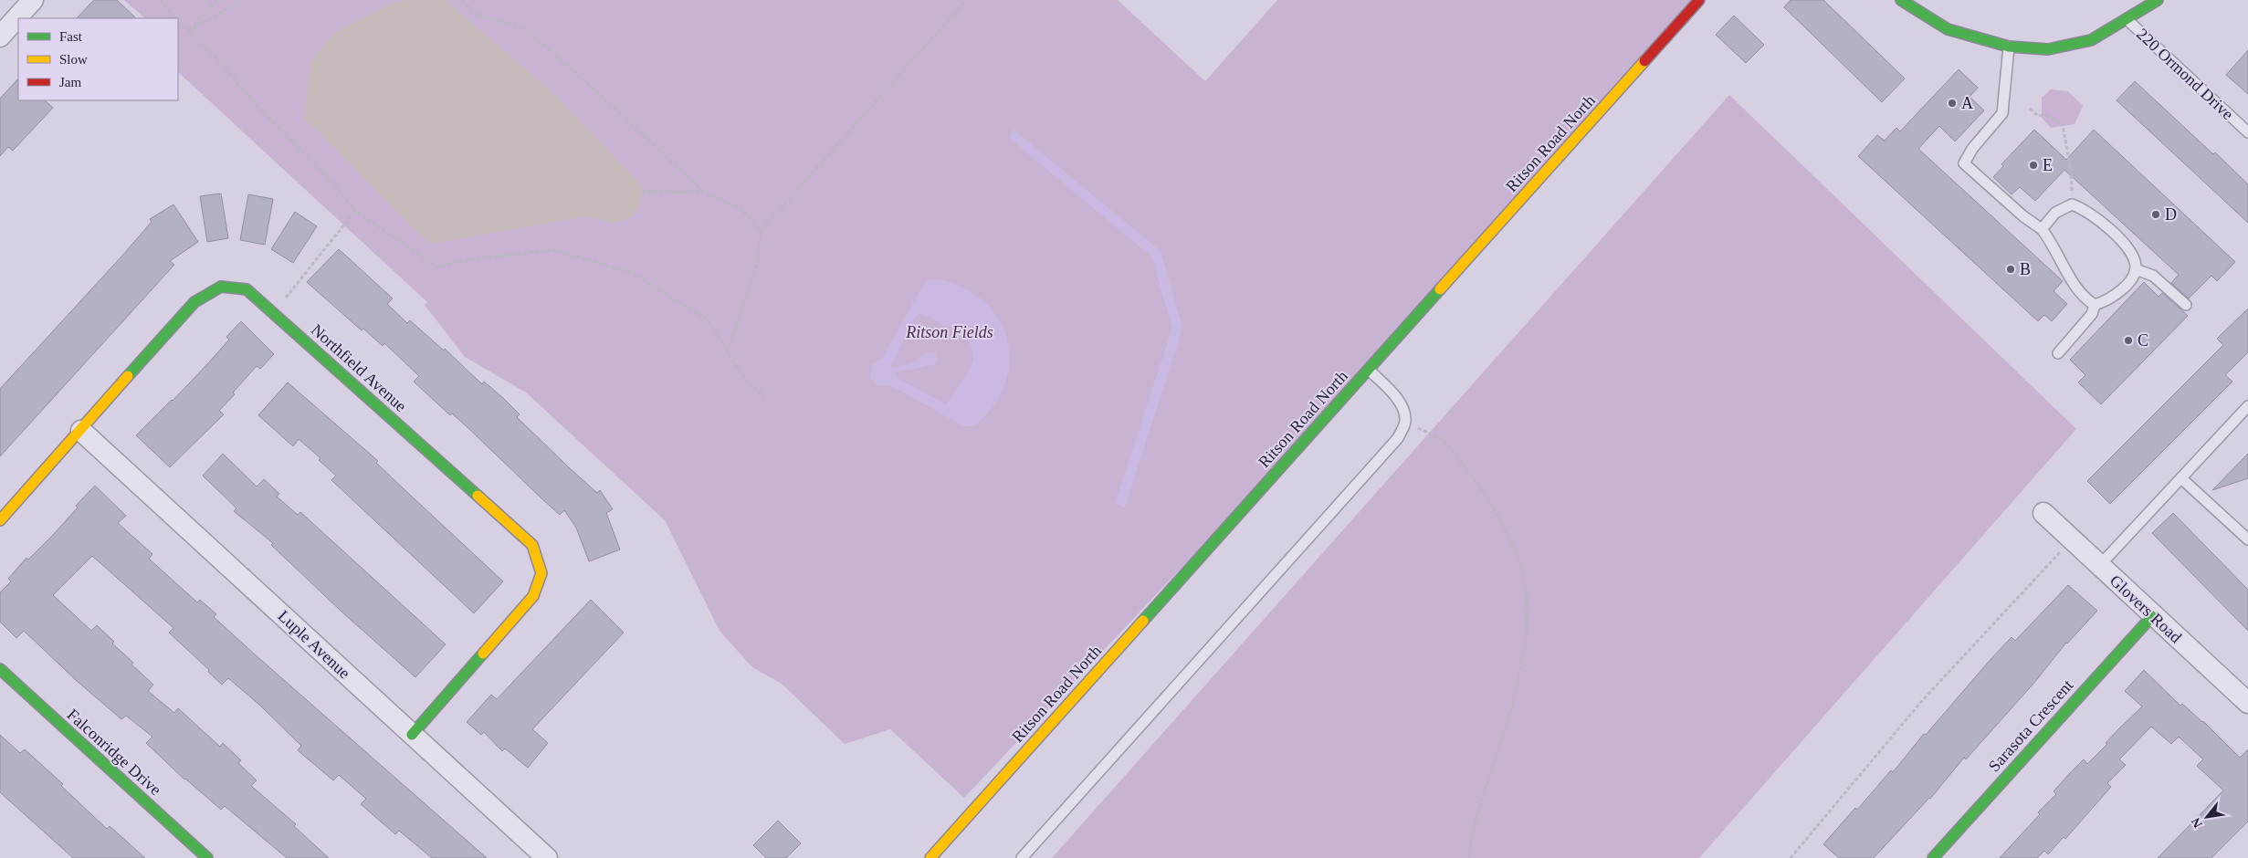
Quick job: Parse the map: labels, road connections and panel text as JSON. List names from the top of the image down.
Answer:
{
  "streets": {
    "street": [
      "Ritson Road North",
      "Northfield Avenue",
      "Glovers Road",
      "Luple Avenue",
      "Sarasota Crescent",
      "Falconridge Drive"
    ],
    "lane": ["220 Ormond Drive"]
  },
  "crossings": [
    ["Northfield Avenue", "Luple Avenue"],
    ["Glovers Road", "Sarasota Crescent"]
  ],
  "parks": ["Ritson Fields"],
  "places": [
    "A",
    "E",
    "D",
    "B",
    "C"
  ],
  "legend": ["Fast", "Slow", "Jam"],
  "north": "bottom left"
}
